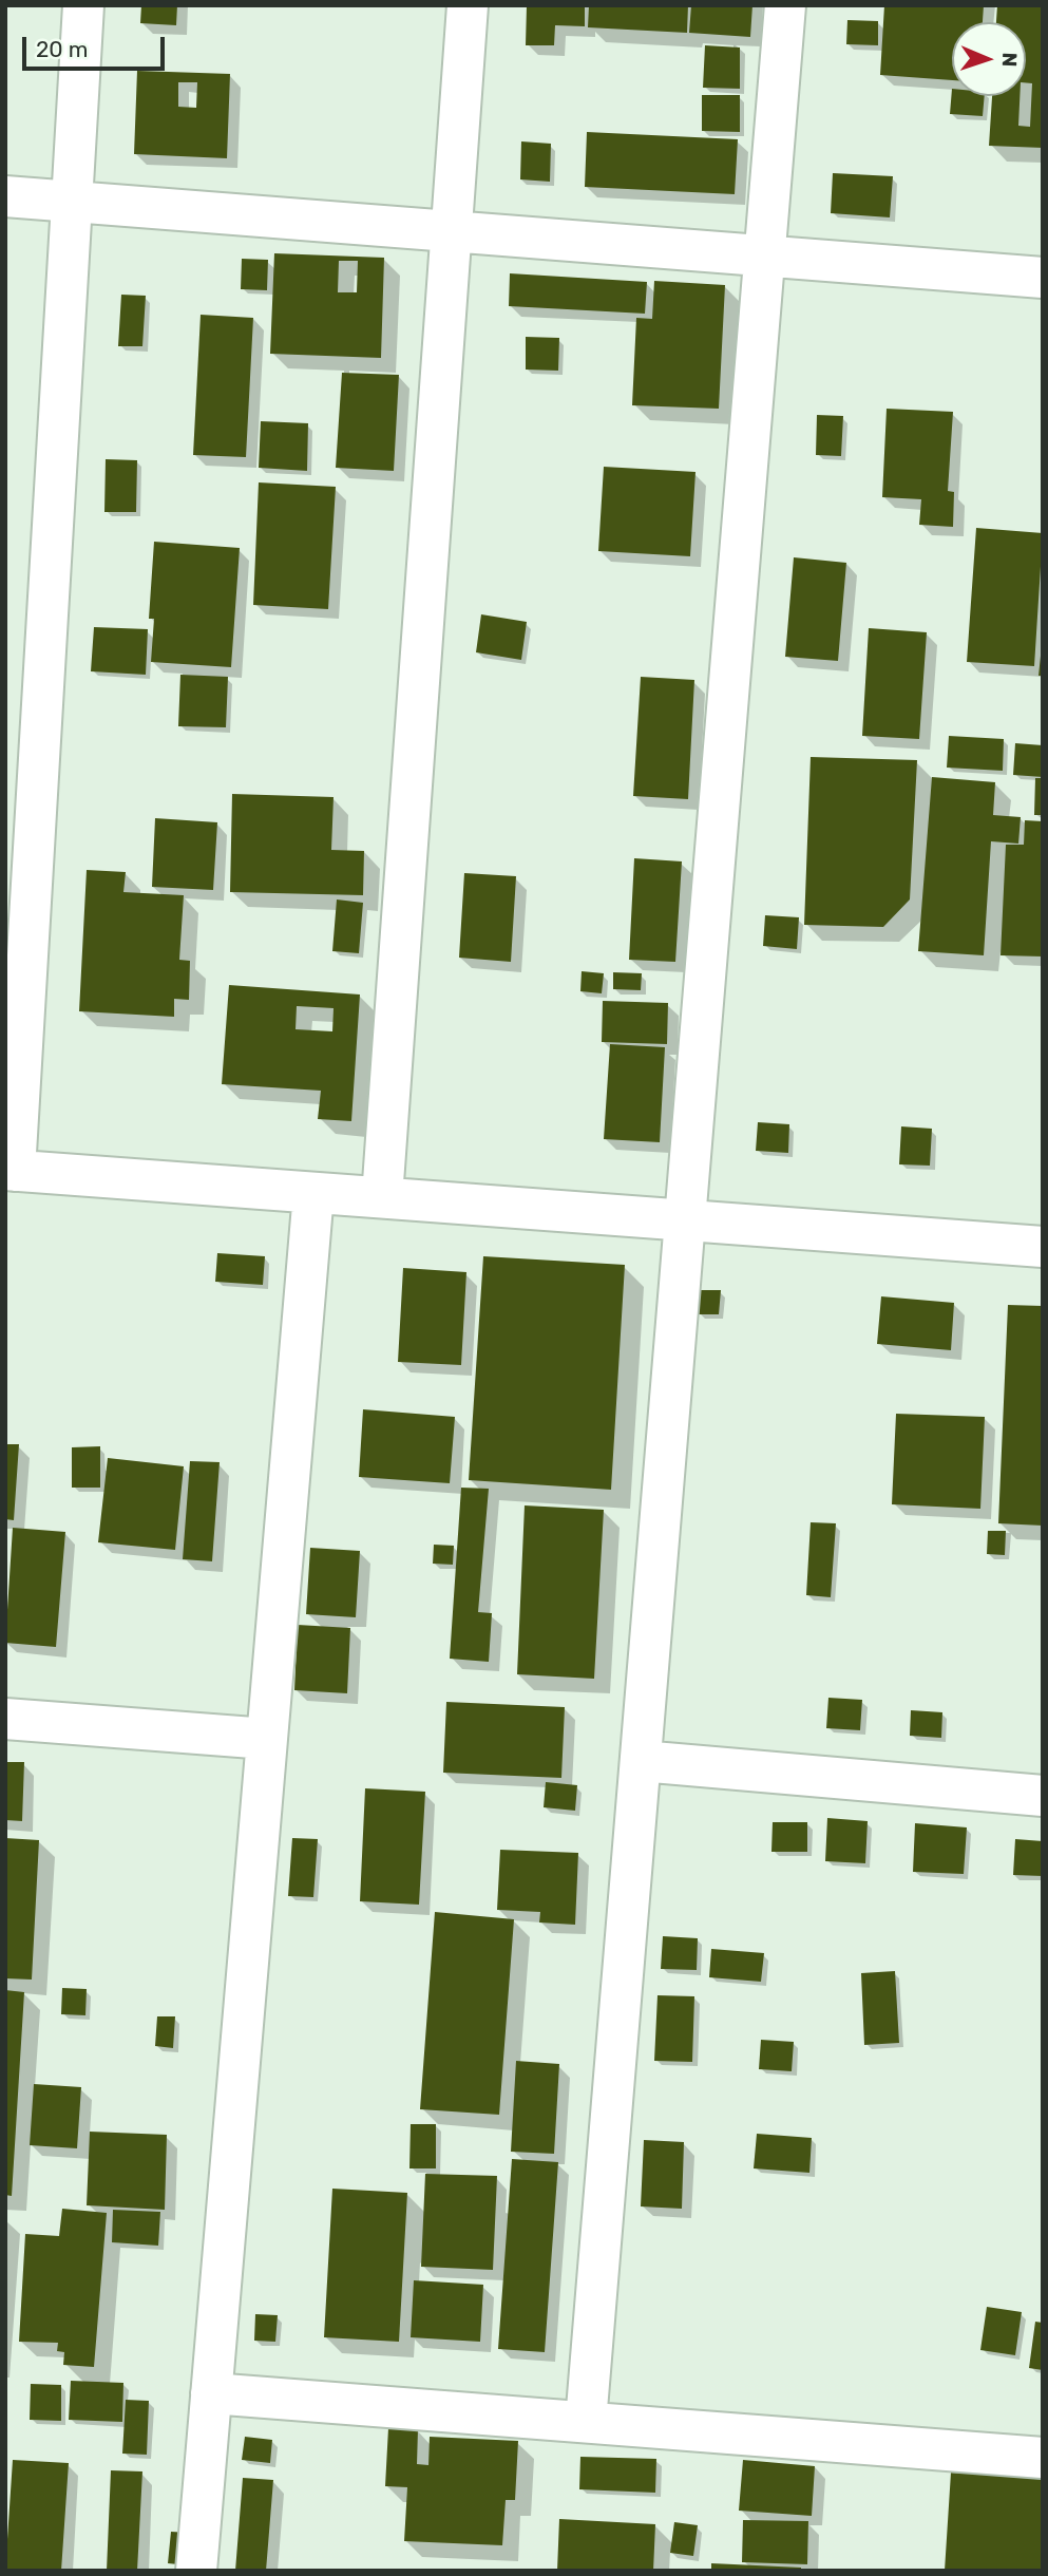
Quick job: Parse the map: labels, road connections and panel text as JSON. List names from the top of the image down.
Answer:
{
  "scale_bar": "20 m",
  "north": "right"
}
